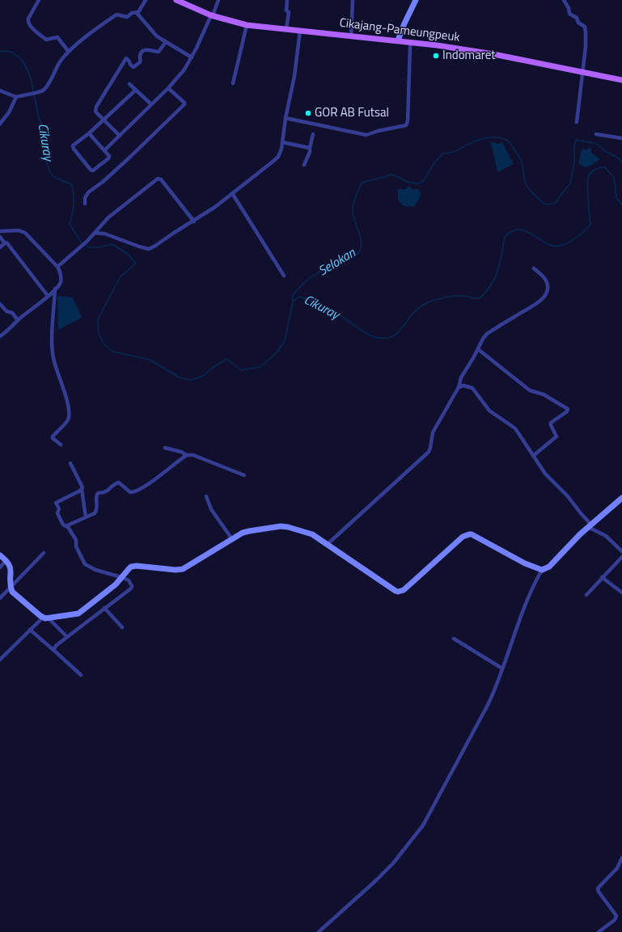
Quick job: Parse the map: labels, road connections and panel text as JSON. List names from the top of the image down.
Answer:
{
  "streets": {
    "main road": ["Cikajang-Pameungpeuk"]
  },
  "water": ["Cikuray", "Selokan"],
  "places": ["Indomaret", "GOR AB Futsal"]
}
